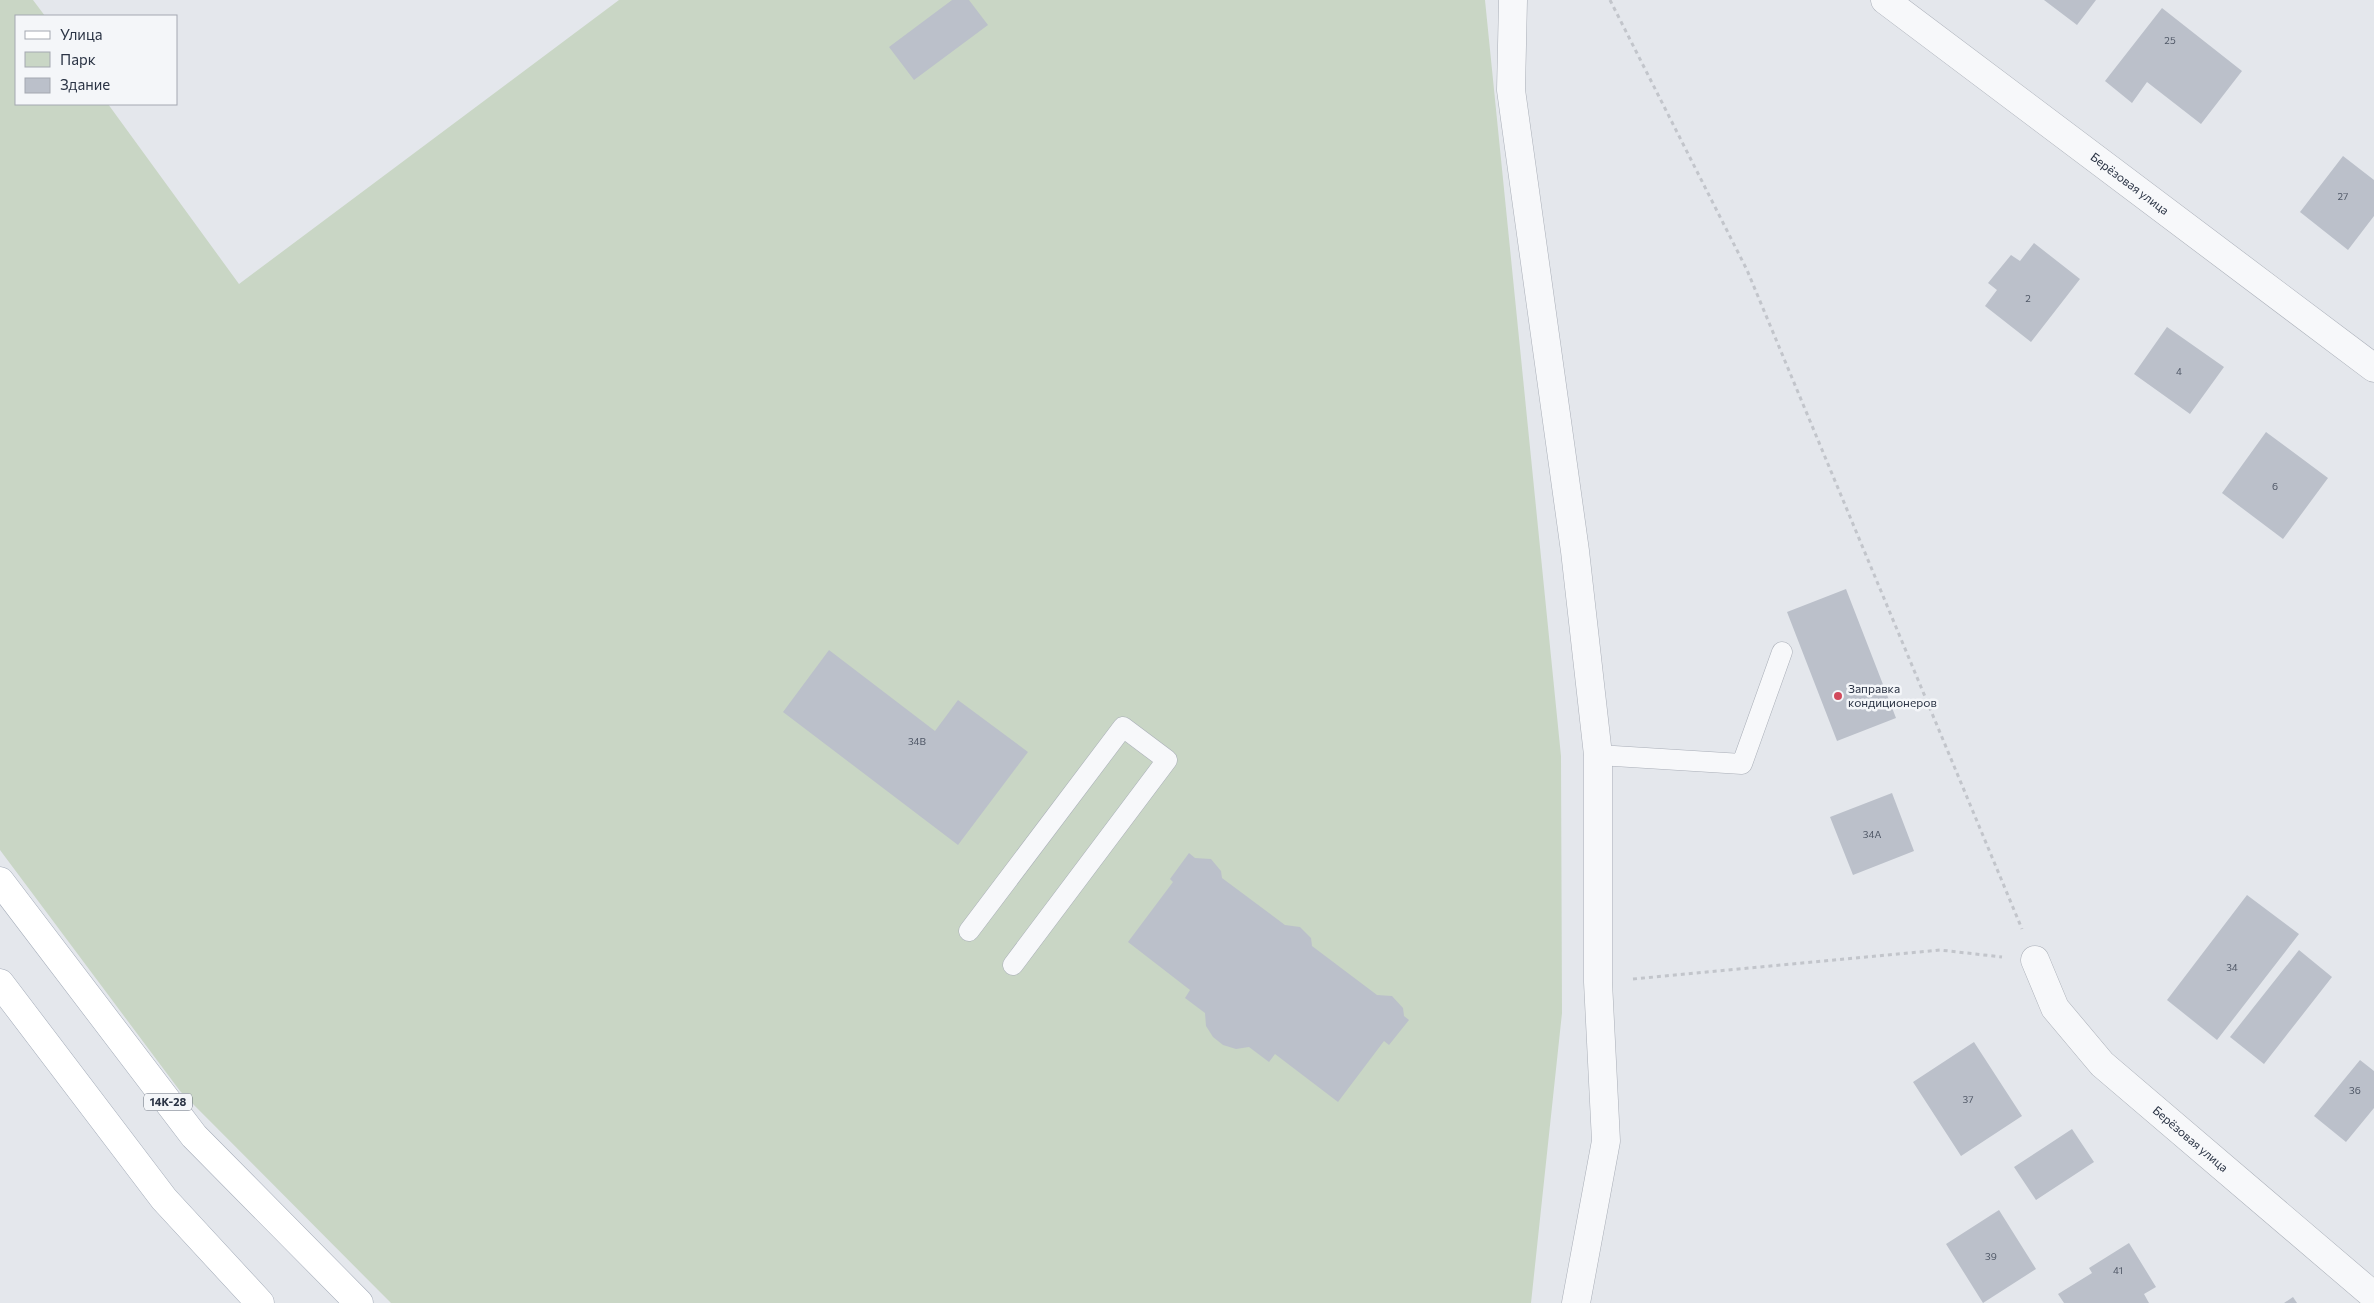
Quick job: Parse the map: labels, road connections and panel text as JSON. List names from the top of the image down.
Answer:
{
  "streets": {
    "main road": ["14К-28"],
    "street": ["Берёзовая улица"]
  },
  "places": ["Заправка кондиционеров"],
  "house_numbers": [
    "25",
    "27",
    "2",
    "4",
    "6",
    "34В",
    "34А",
    "34",
    "36",
    "37",
    "39",
    "41"
  ],
  "legend": ["Улица", "Парк", "Здание"]
}
